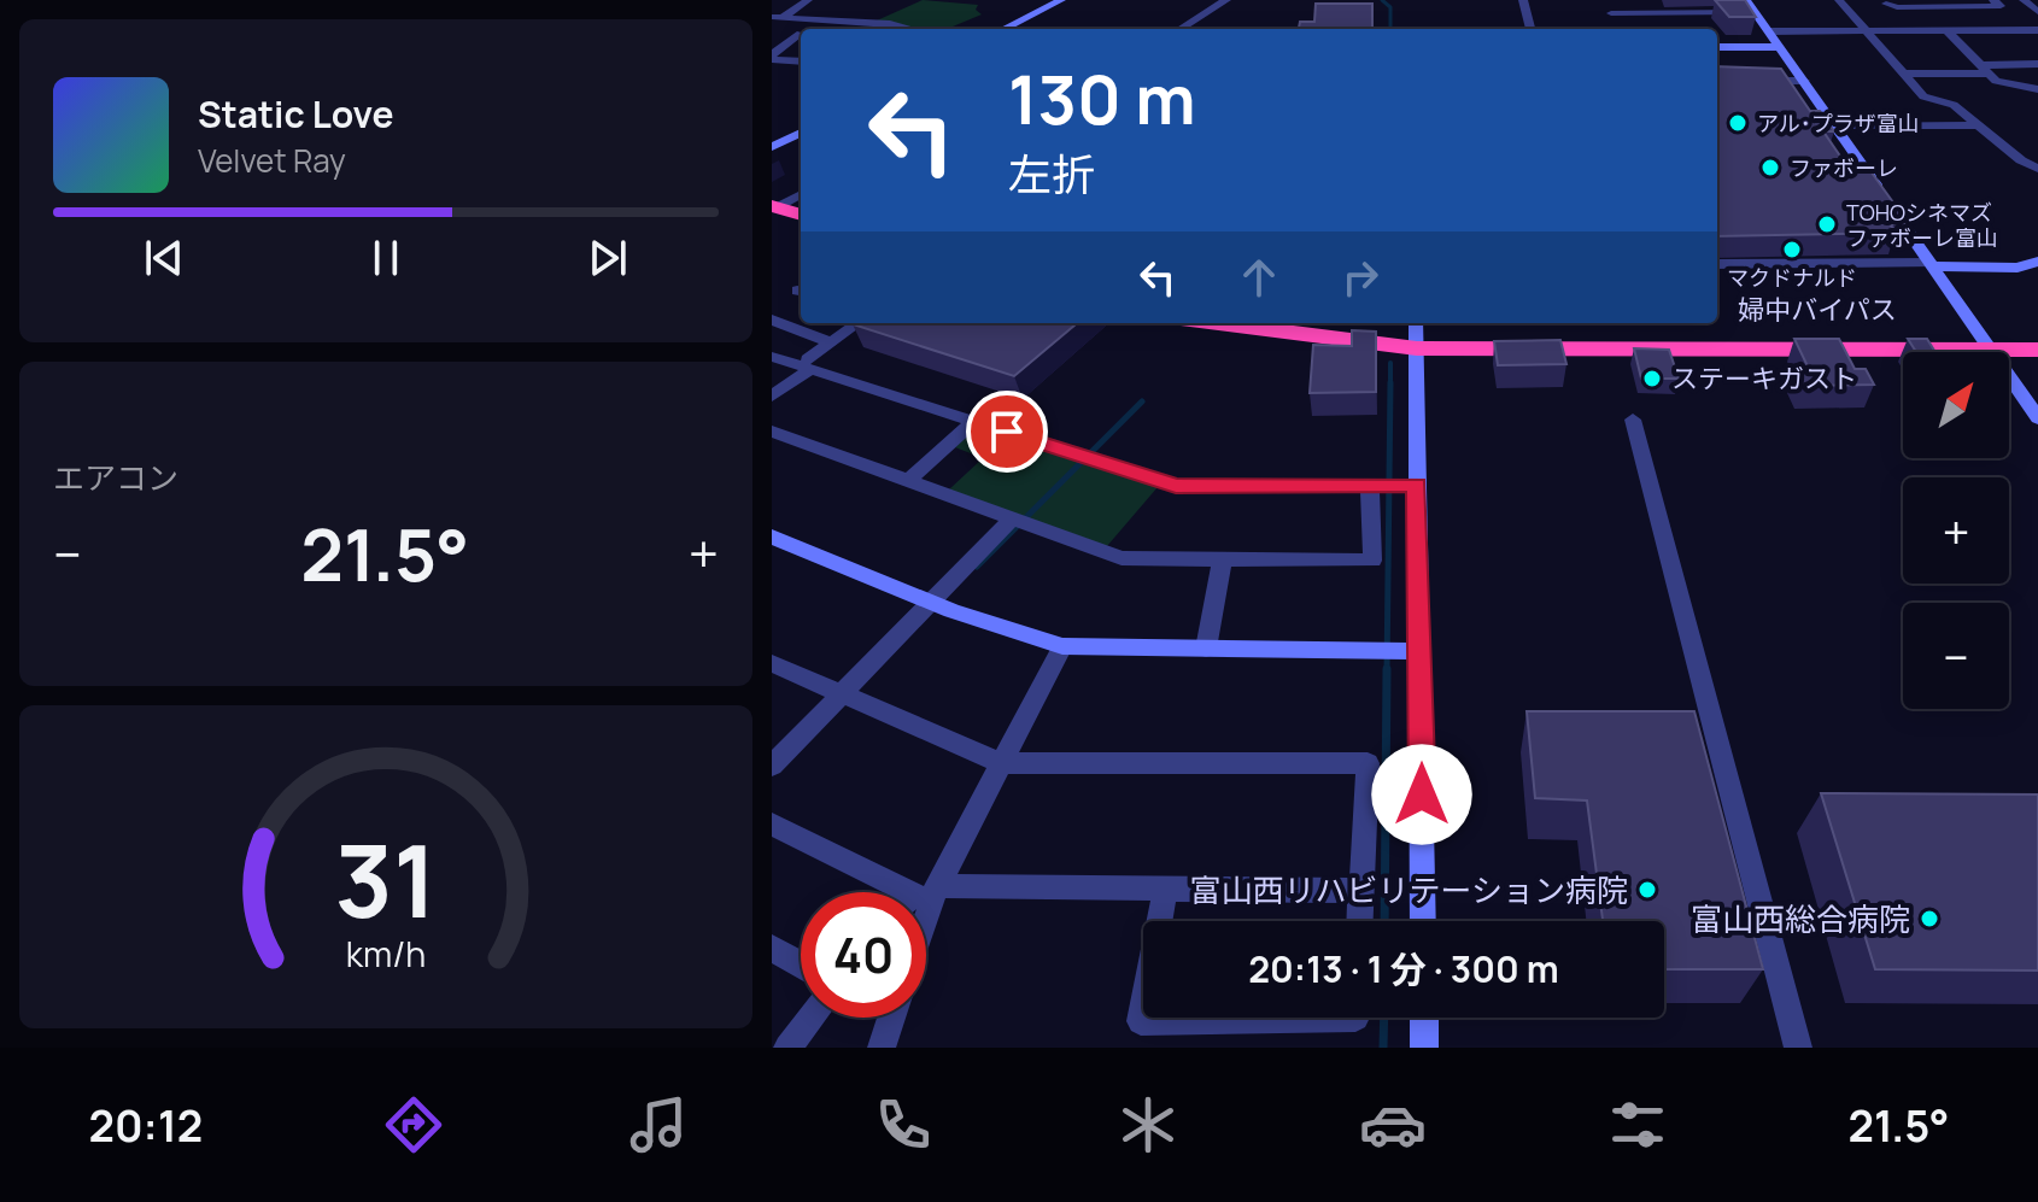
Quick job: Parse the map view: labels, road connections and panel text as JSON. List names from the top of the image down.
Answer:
{
  "streets": {
    "highway": ["婦中バイパス"]
  },
  "places": [
    "アル･プラザ富山",
    "ファボーレ",
    "TOHOシネマズ ファボーレ富山",
    "マクドナルド",
    "ステーキガスト",
    "富山西リハビリテーション病院",
    "富山西総合病院"
  ],
  "north": "top right",
  "page": {
    "turn": ["130 m", "左折"],
    "song": ["Static Love", "Velvet Ray"],
    "map_buttons": ["+", "−"],
    "tile": "エアコン",
    "heat": ["−", "21.5°", "+"],
    "limit": "40",
    "trip": "20:13 · 1 分 · 300 m",
    "tabs": ["20:12", "21.5°"],
    "gauge": ["31", "km/h"]
  }
}
